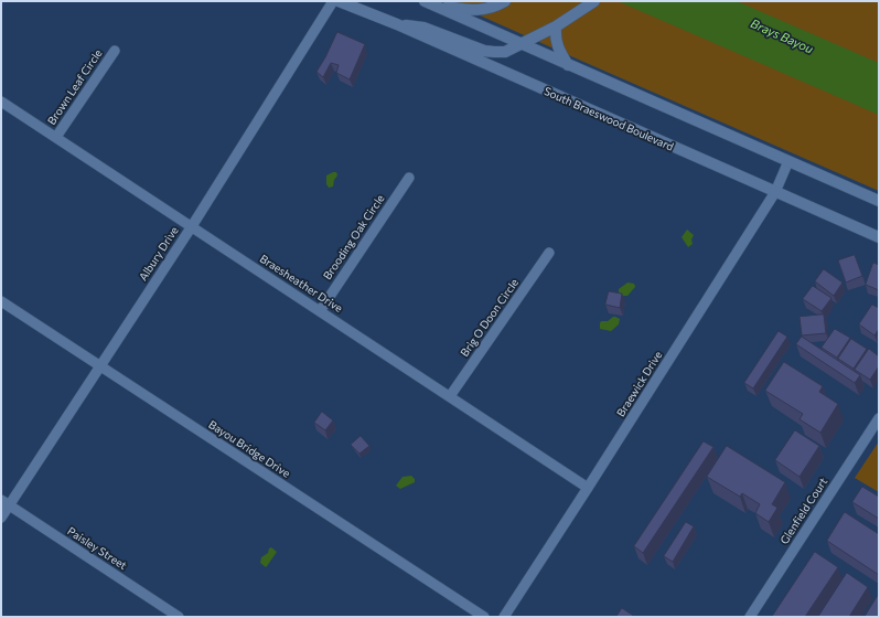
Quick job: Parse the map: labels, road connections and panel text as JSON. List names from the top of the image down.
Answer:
{
  "streets": {
    "main road": ["South Braeswood Boulevard"],
    "street": [
      "Brown Leaf Circle",
      "Brooding Oak Circle",
      "Albury Drive",
      "Braesheather Drive",
      "Brig O Doon Circle",
      "Braewick Drive",
      "Bayou Bridge Drive",
      "Glenfield Court",
      "Paisley Street"
    ]
  },
  "crossings": [
    ["Brown Leaf Circle", "Braesheather Drive"],
    ["South Braeswood Boulevard", "Braewick Drive"],
    ["Brooding Oak Circle", "Braesheather Drive"],
    ["Albury Drive", "Braesheather Drive"],
    ["Albury Drive", "Bayou Bridge Drive"],
    ["Albury Drive", "Paisley Street"],
    ["Braesheather Drive", "Brig O Doon Circle"],
    ["Braesheather Drive", "Braewick Drive"]
  ],
  "water": ["Brays Bayou"]
}
